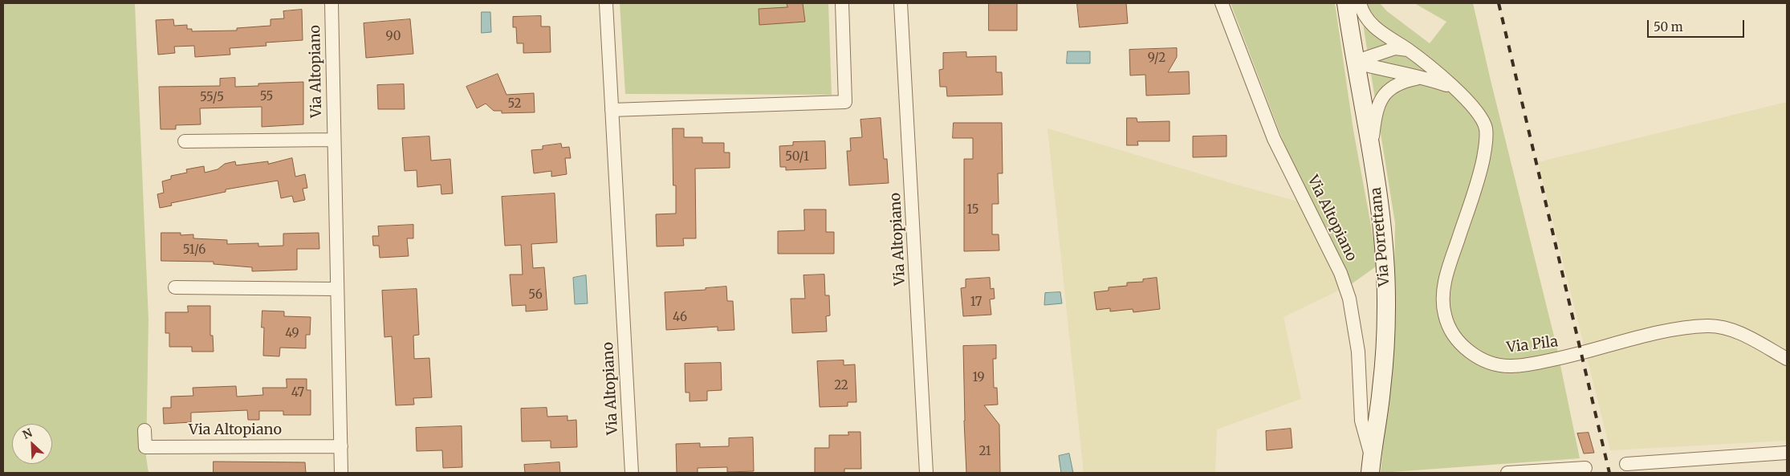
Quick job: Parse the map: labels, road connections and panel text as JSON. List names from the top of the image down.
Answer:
{
  "streets": {
    "main road": ["Via Porrettana"],
    "street": ["Via Altopiano", "Via Pila"]
  },
  "crossings": [
    ["Via Altopiano", "Via Porrettana"]
  ],
  "house_numbers": [
    "90",
    "9/2",
    "55",
    "55/5",
    "52",
    "50/1",
    "15",
    "51/6",
    "56",
    "17",
    "46",
    "49",
    "19",
    "22",
    "47",
    "21"
  ],
  "scale_bar": "50 m",
  "north": "top left"
}
